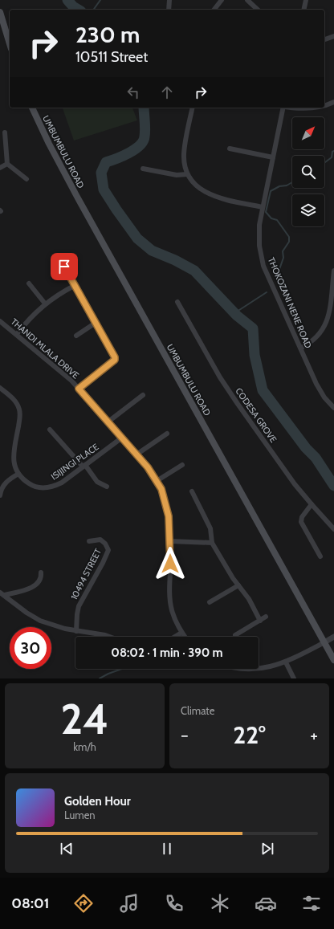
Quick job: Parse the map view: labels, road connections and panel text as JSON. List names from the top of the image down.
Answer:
{
  "streets": {
    "main road": ["UMBUMBULU ROAD"],
    "street": [
      "THOKOZANI NENE ROAD",
      "THANDI MLALA DRIVE",
      "CODESA GROVE",
      "ISIJINGI PLACE",
      "10494 STREET"
    ]
  },
  "crossings": [
    ["THANDI MLALA DRIVE", "ISIJINGI PLACE"]
  ],
  "north": "top right",
  "page": {
    "turn": ["230 m", "10511 Street"],
    "limit": "30",
    "trip": "08:02 · 1 min · 390 m",
    "tile": [
      ["24", "km/h"],
      "Climate"
    ],
    "heat": ["−", "22°", "+"],
    "song": ["Golden Hour", "Lumen"],
    "tabs": "08:01"
  }
}
